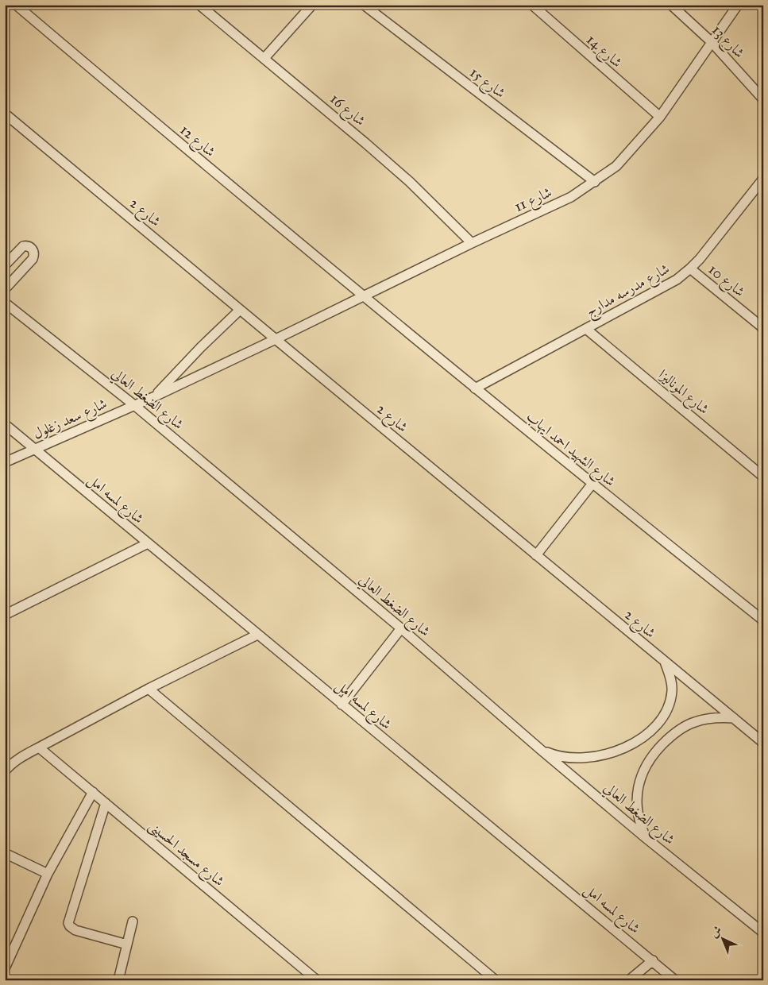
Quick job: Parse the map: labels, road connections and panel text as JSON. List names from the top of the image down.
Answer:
{
  "streets": {
    "street": [
      "شارع 13",
      "شارع 14",
      "شارع 15",
      "شارع 16",
      "شارع 12",
      "شارع 11",
      "شارع 2",
      "شارع 10",
      "شارع مدرسه مدارج",
      "شارع الموناليزا",
      "شارع الضغط العالي",
      "شارع سعد زغلول",
      "شارع الشهيد احمد ايهاب",
      "شارع لمسه امل",
      "شارع مسجد الحسينى"
    ]
  },
  "crossings": [
    ["شارع 13", "شارع 11"],
    ["شارع 14", "شارع 11"],
    ["شارع 15", "شارع 11"],
    ["شارع 16", "شارع 11"],
    ["شارع 12", "شارع 11"],
    ["شارع 12", "شارع الشهيد احمد ايهاب"],
    ["شارع 11", "شارع 2"],
    ["شارع 11", "شارع سعد زغلول"],
    ["شارع 11", "شارع الشهيد احمد ايهاب"],
    ["شارع 2", "شارع سعد زغلول"],
    ["شارع 10", "شارع مدرسه مدارج"],
    ["شارع مدرسه مدارج", "شارع الموناليزا"],
    ["شارع مدرسه مدارج", "شارع الشهيد احمد ايهاب"],
    ["شارع الضغط العالي", "شارع سعد زغلول"],
    ["شارع سعد زغلول", "شارع لمسه امل"]
  ],
  "north": "top left"
}
